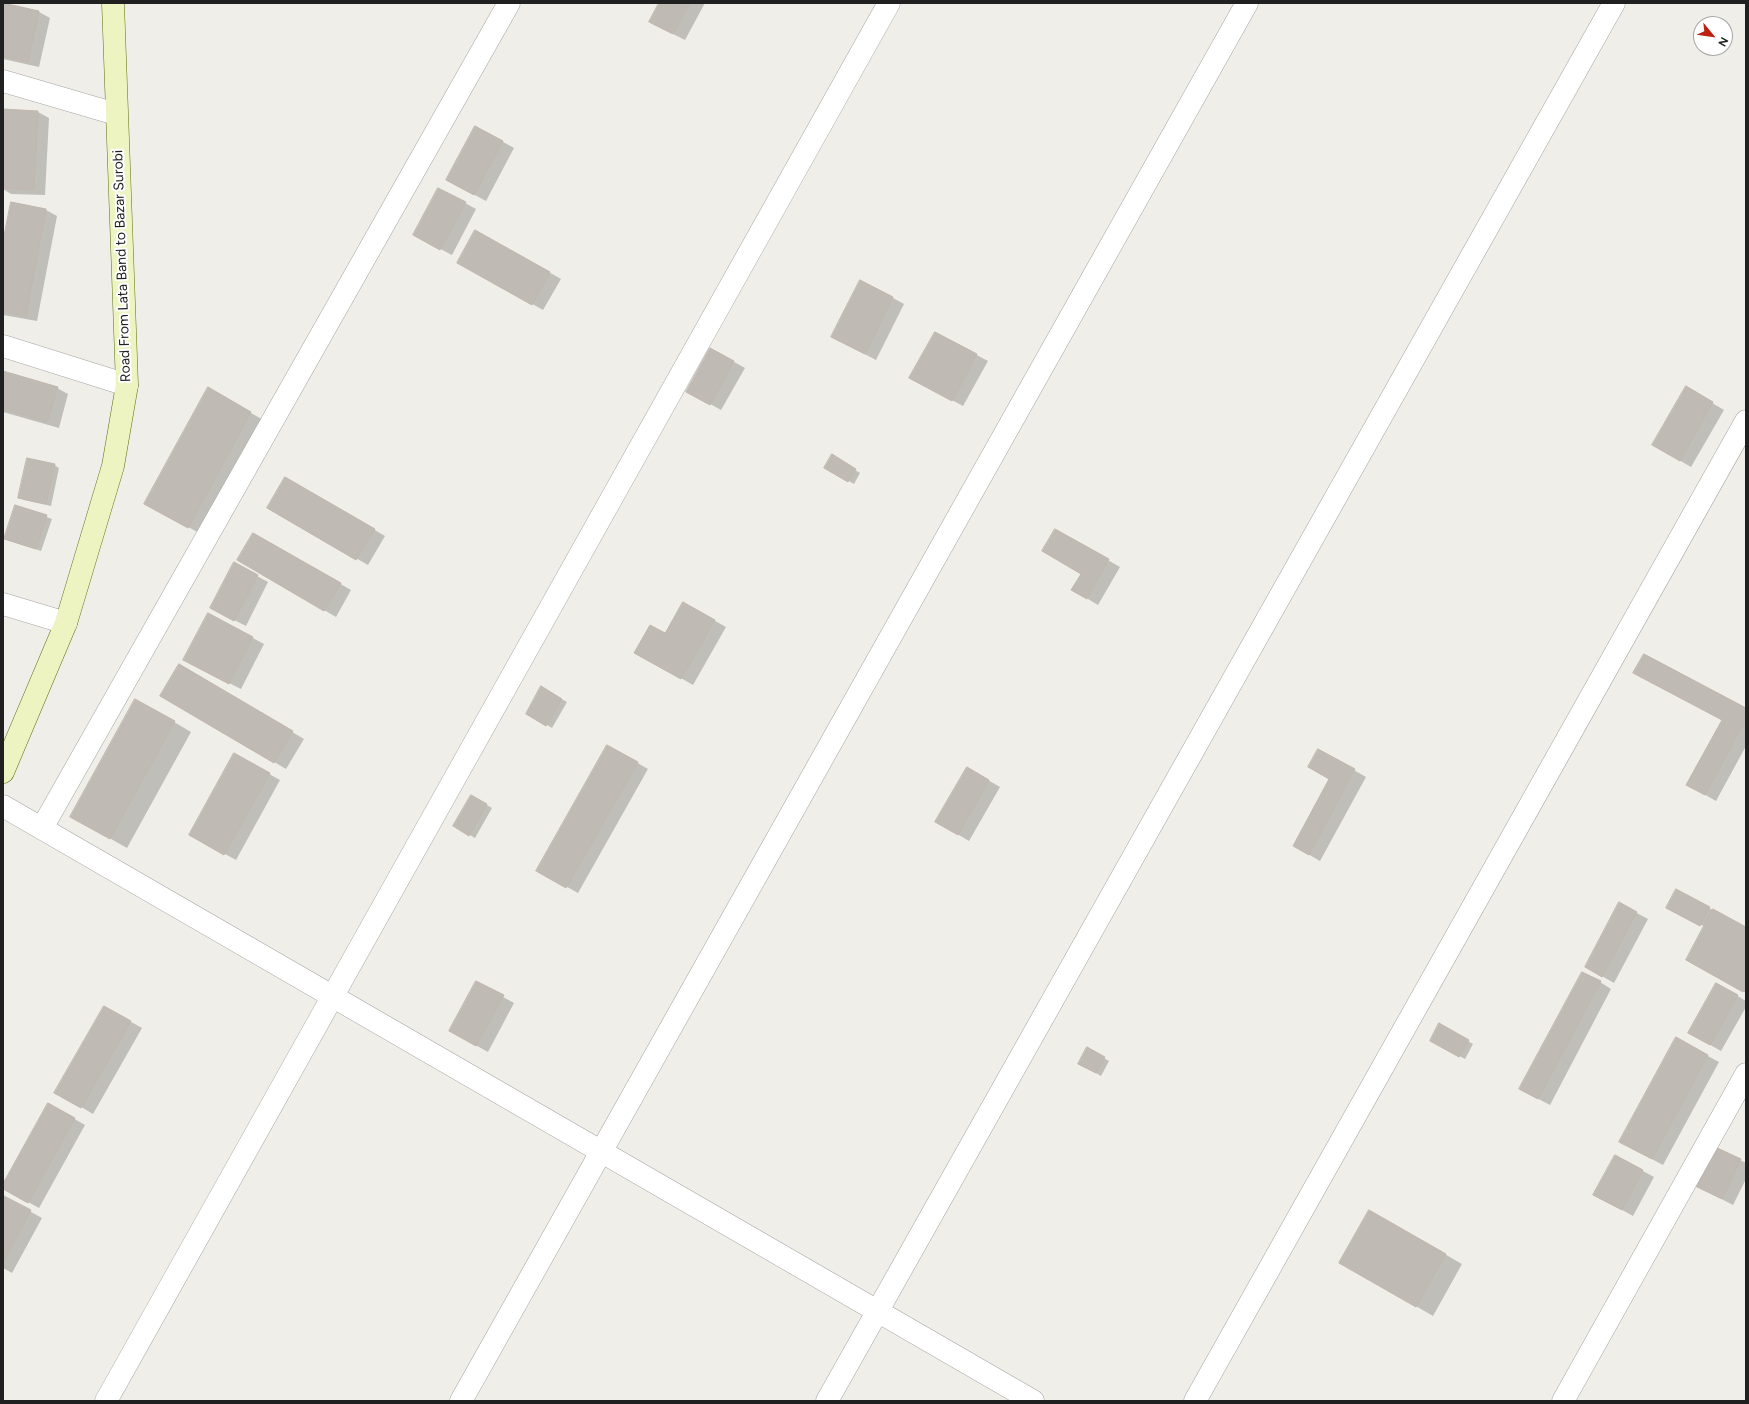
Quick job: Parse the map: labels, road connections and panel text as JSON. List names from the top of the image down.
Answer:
{
  "streets": {
    "main road": ["Road From Lata Band to Bazar Surobi"]
  },
  "north": "bottom right"
}
